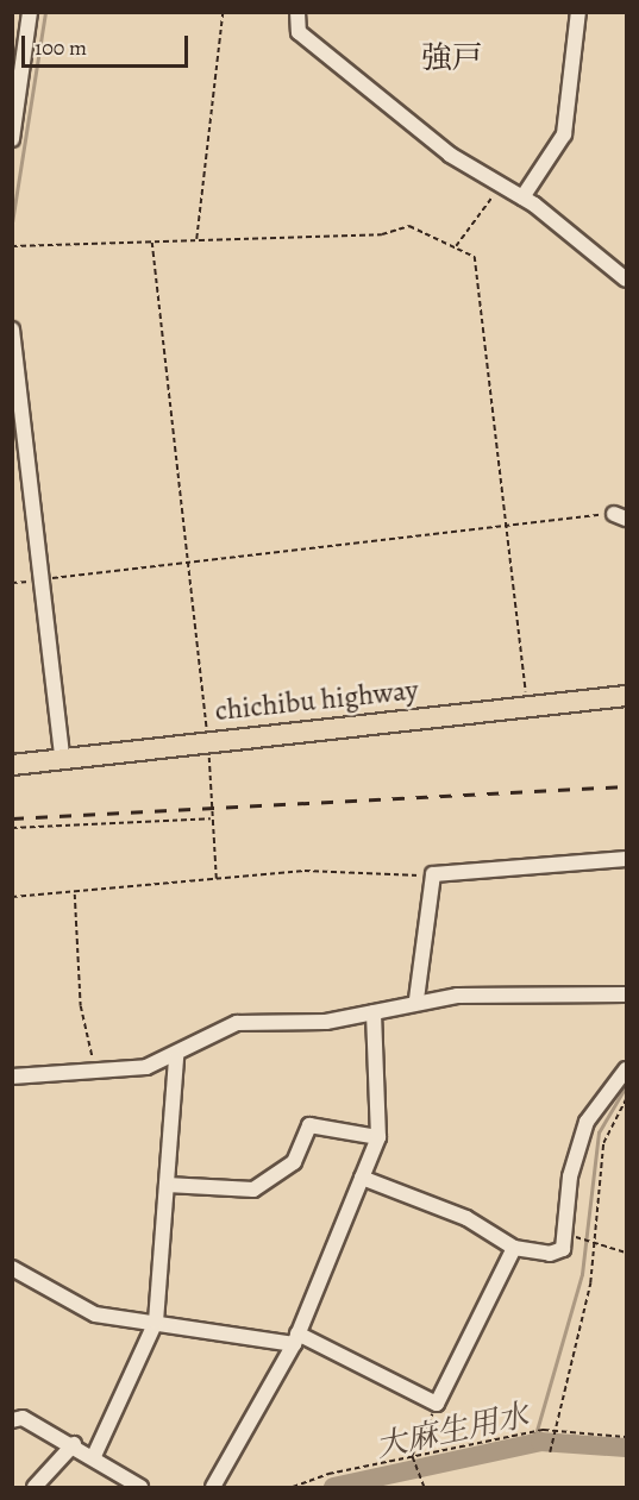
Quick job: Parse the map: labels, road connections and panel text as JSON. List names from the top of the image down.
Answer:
{
  "streets": {
    "highway": ["chichibu highway"]
  },
  "districts": ["強戸"],
  "water": ["大麻生用水"],
  "scale_bar": "100 m"
}
